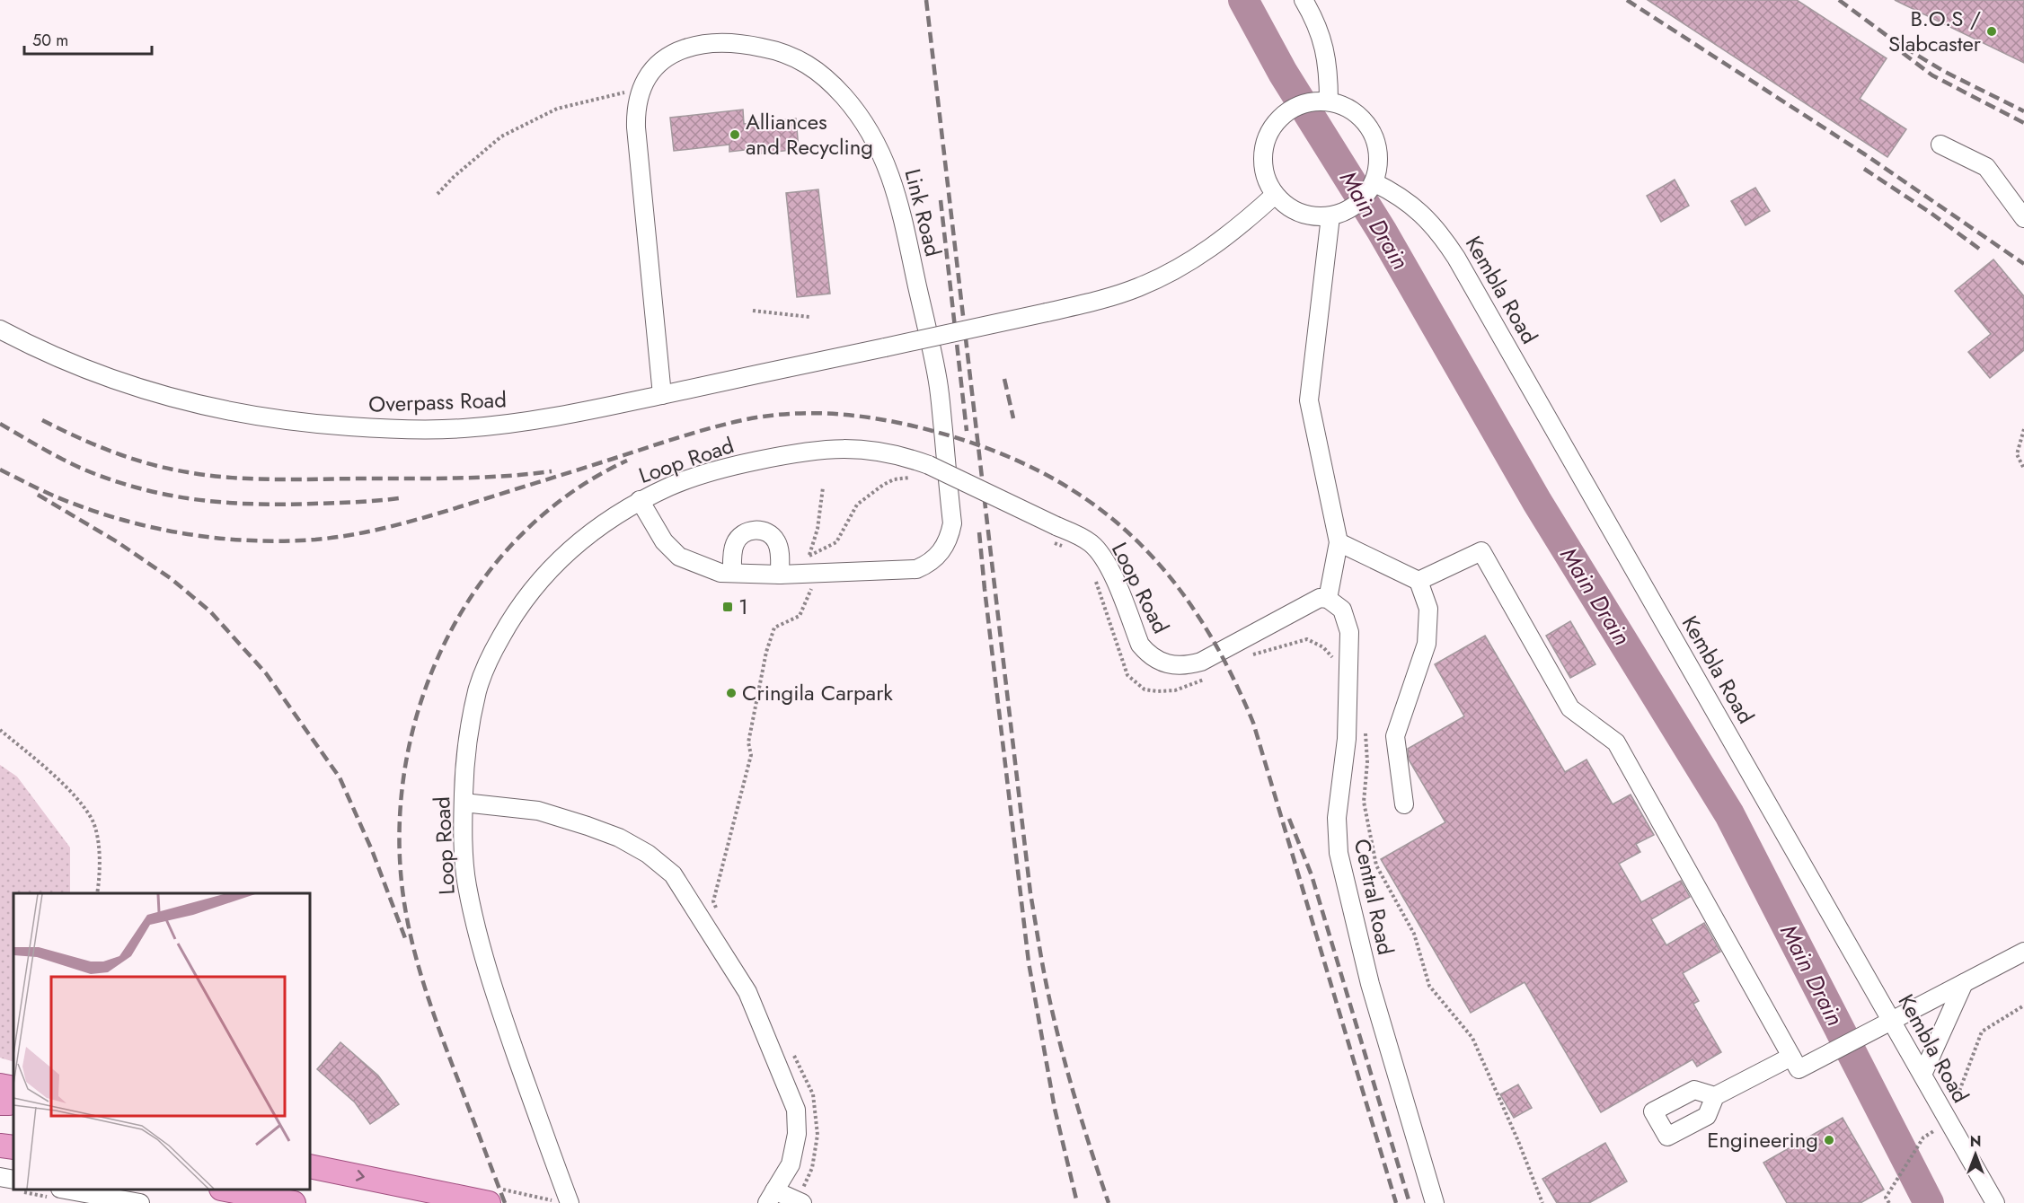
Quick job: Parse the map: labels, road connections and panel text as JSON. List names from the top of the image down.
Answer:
{
  "streets": {
    "street": [
      "Link Road",
      "Kembla Road",
      "Overpass Road",
      "Loop Road",
      "Central Road"
    ]
  },
  "crossings": [
    ["Link Road", "Overpass Road"],
    ["Link Road", "Loop Road"],
    ["Kembla Road", "Overpass Road"],
    ["Loop Road", "Central Road"]
  ],
  "water": ["Main Drain"],
  "places": {
    "other": [
      "B.O.S / Slabcaster",
      "Alliances and Recycling",
      "Cringila Carpark",
      "Engineering"
    ],
    "transit": ["1"]
  },
  "scale_bar": "50 m",
  "north": "top"
}
